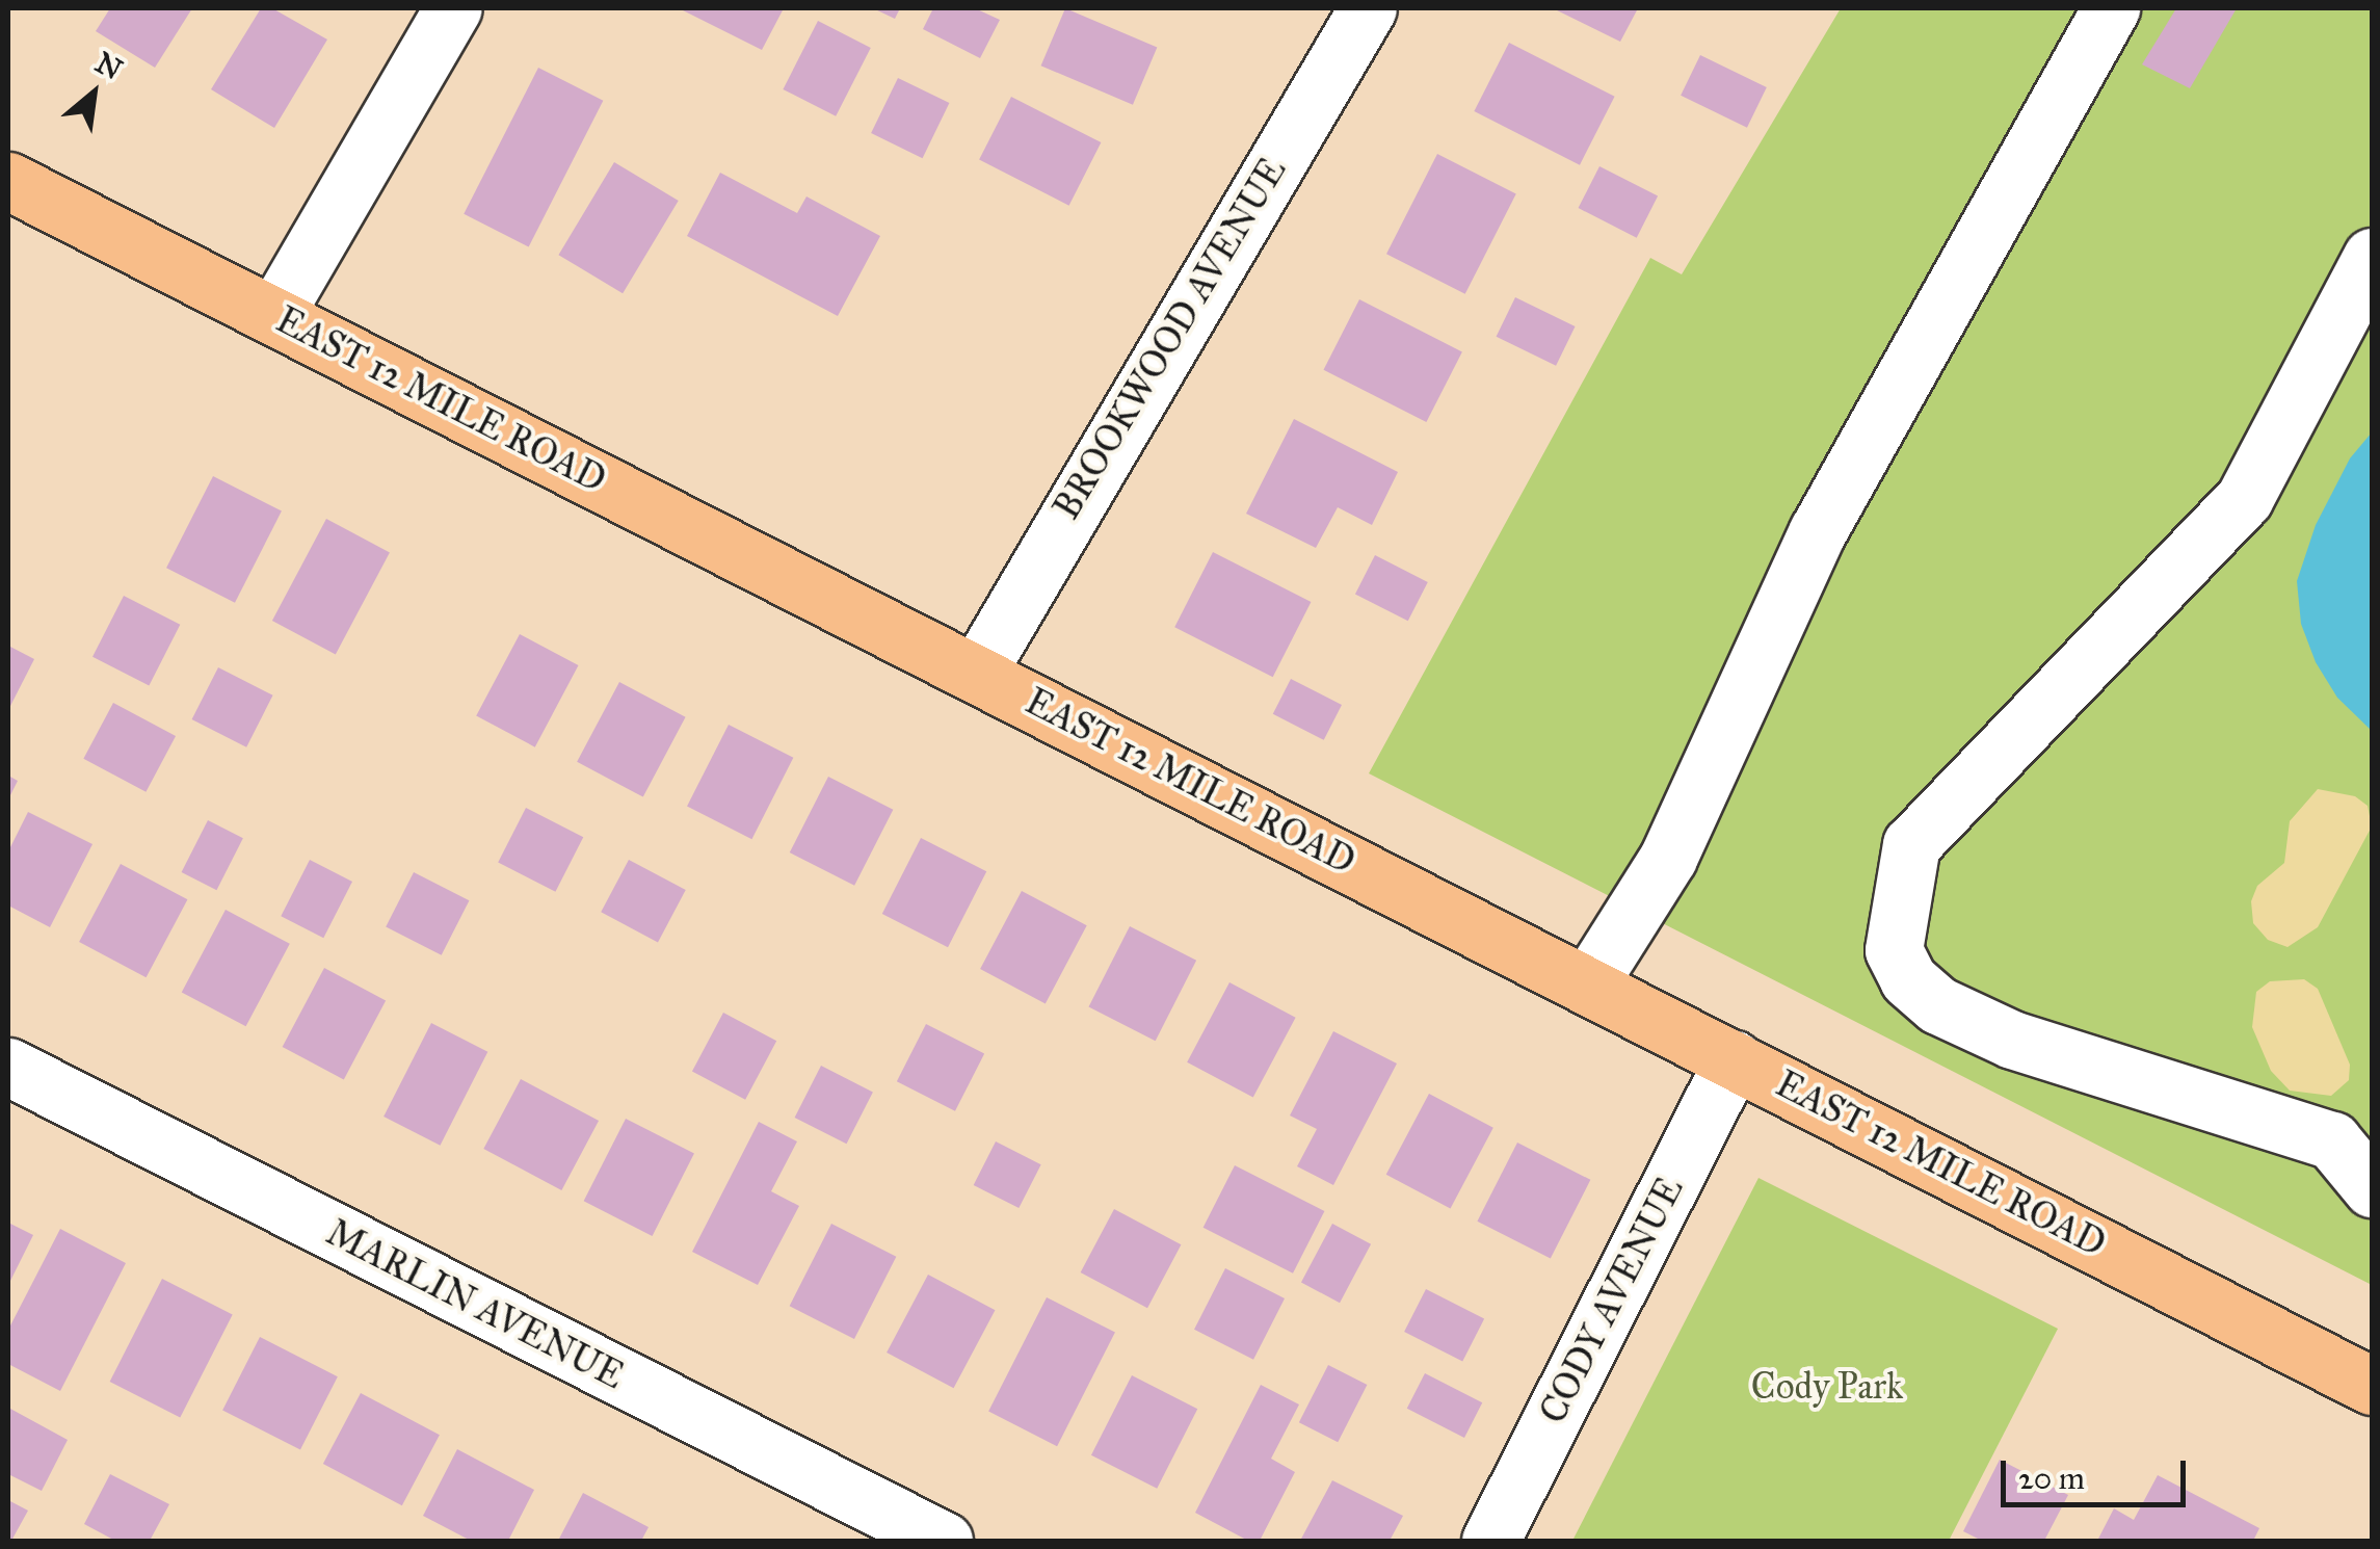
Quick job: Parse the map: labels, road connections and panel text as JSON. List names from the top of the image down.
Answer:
{
  "streets": {
    "main road": ["EAST 12 MILE ROAD"],
    "street": ["BROOKWOOD AVENUE", "CODY AVENUE", "MARLIN AVENUE"]
  },
  "crossings": [
    ["BROOKWOOD AVENUE", "EAST 12 MILE ROAD"],
    ["EAST 12 MILE ROAD", "CODY AVENUE"]
  ],
  "parks": ["Cody Park"],
  "scale_bar": "20 m",
  "north": "top right"
}
